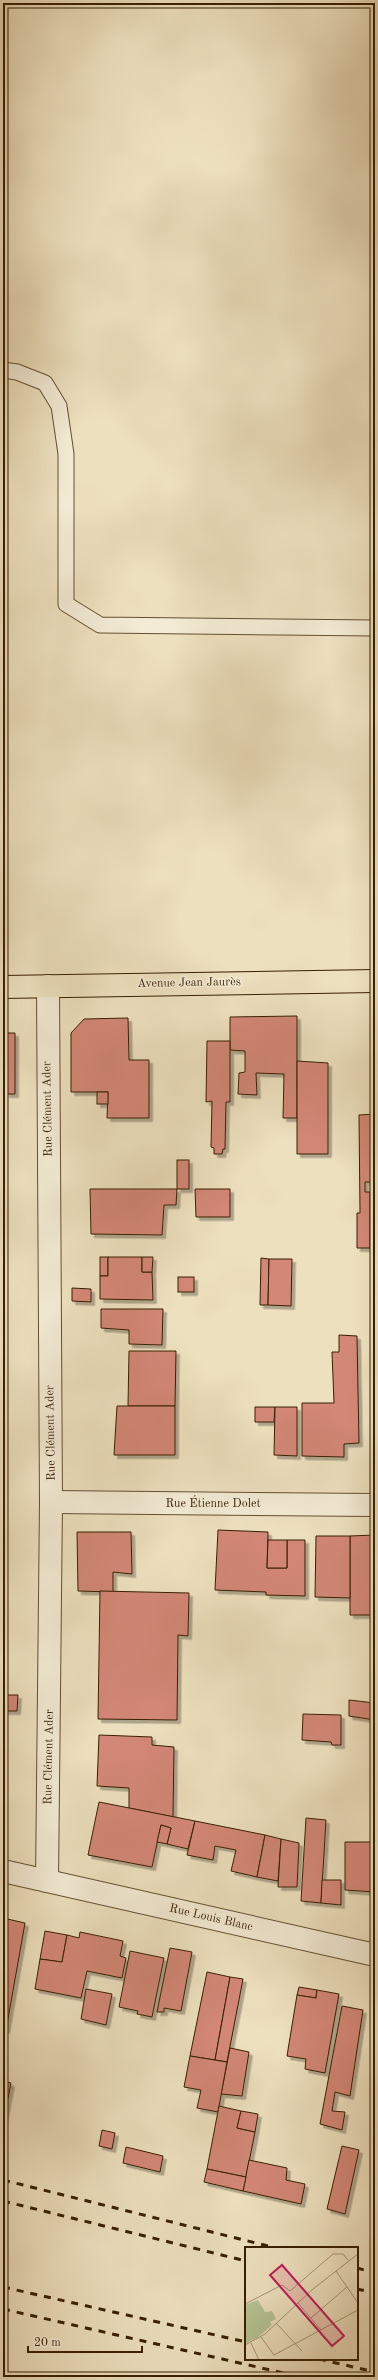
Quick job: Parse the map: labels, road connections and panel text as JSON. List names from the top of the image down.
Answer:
{
  "streets": {
    "main road": ["Avenue Jean Jaurès"],
    "street": ["Rue Clément Ader", "Rue Étienne Dolet", "Rue Louis Blanc"]
  },
  "crossings": [
    ["Avenue Jean Jaurès", "Rue Clément Ader"],
    ["Rue Clément Ader", "Rue Étienne Dolet"],
    ["Rue Clément Ader", "Rue Louis Blanc"]
  ],
  "scale_bar": "20 m"
}
